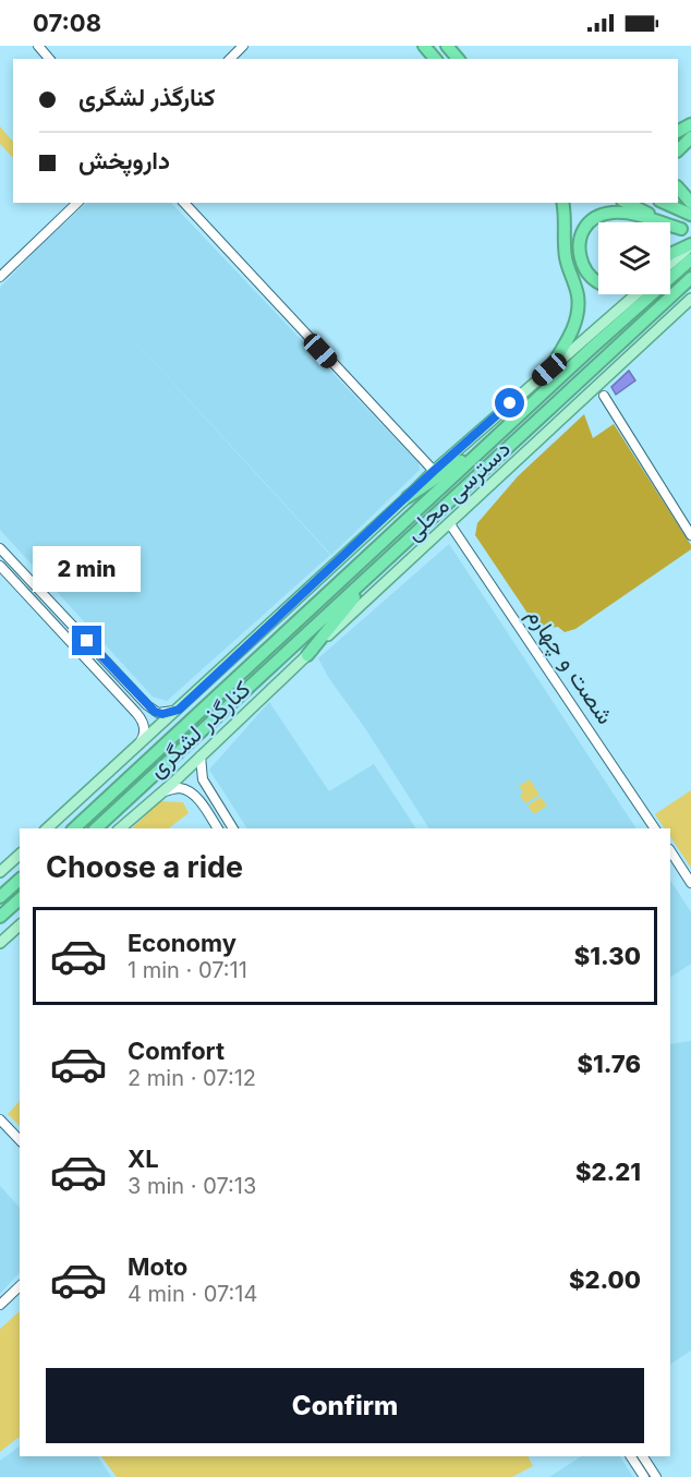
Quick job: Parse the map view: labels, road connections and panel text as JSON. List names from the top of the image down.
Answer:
{
  "streets": {
    "main road": ["دسترسی محلی", "کنارگذر لشگری"],
    "street": ["شصت و چهارم"]
  },
  "crossings": [
    ["دسترسی محلی", "شصت و چهارم"],
    ["دسترسی محلی", "کنارگذر لشگری"]
  ],
  "page": {
    "status": "07:08",
    "banner": ["کنارگذر لشگری", "داروپخش"],
    "bubble": "2 min",
    "heading": "Choose a ride",
    "list": [
      {
        "name": "Economy",
        "note": "1 min · 07:11",
        "value": "$1.30"
      },
      {
        "name": "Comfort",
        "note": "2 min · 07:12",
        "value": "$1.76"
      },
      {
        "name": "XL",
        "note": "3 min · 07:13",
        "value": "$2.21"
      },
      {
        "name": "Moto",
        "note": "4 min · 07:14",
        "value": "$2.00"
      }
    ],
    "buttons": "Confirm"
  }
}
